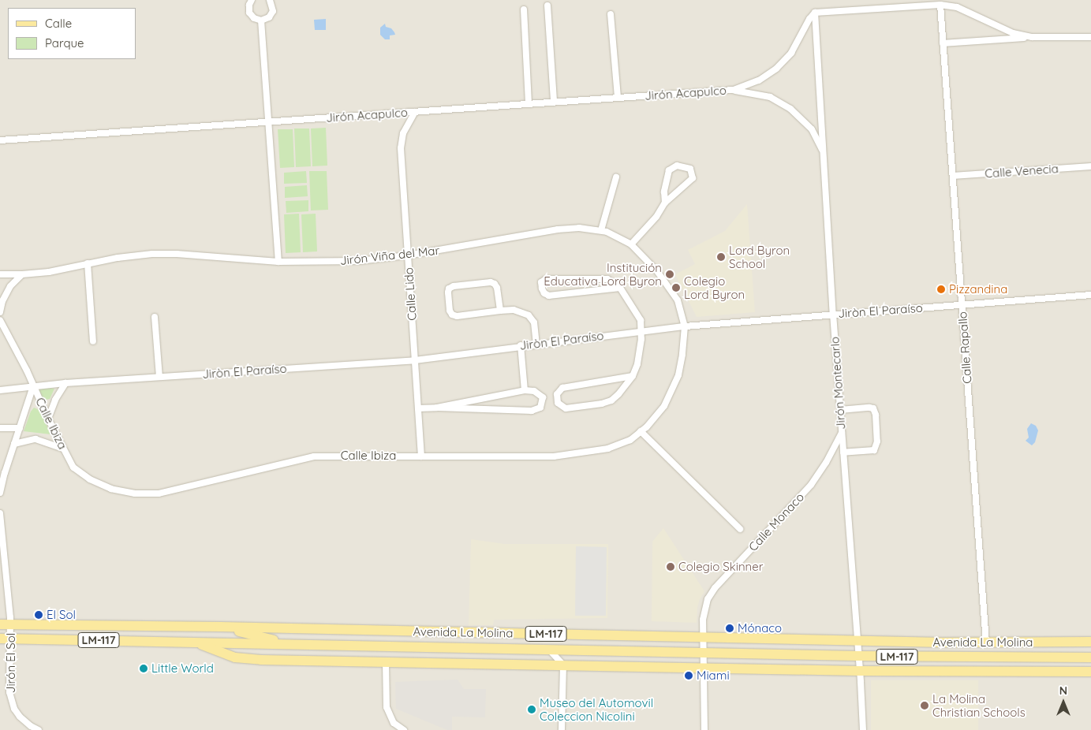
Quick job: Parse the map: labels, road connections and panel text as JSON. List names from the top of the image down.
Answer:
{
  "streets": {
    "main road": ["Avenida La Molina", "LM-117"],
    "street": [
      "Jirón Acapulco",
      "Calle Venecia",
      "Jirón Viña del Mar",
      "Calle Lido",
      "Jiròn El Paraíso",
      "Calle Rapallo",
      "Jirón Montecarlo",
      "Calle Ibiza",
      "Calle Monaco",
      "Jirón El Sol"
    ]
  },
  "crossings": [
    ["Jirón Acapulco", "Calle Lido"],
    ["Jirón Acapulco", "Jirón Montecarlo"],
    ["Calle Venecia", "Calle Rapallo"],
    ["Jirón Viña del Mar", "Calle Lido"],
    ["Jirón Viña del Mar", "Jiròn El Paraíso"],
    ["Jirón Viña del Mar", "Calle Ibiza"],
    ["Calle Lido", "Jiròn El Paraíso"],
    ["Calle Lido", "Calle Ibiza"],
    ["Jiròn El Paraíso", "Calle Rapallo"],
    ["Jiròn El Paraíso", "Jirón Montecarlo"],
    ["Jiròn El Paraíso", "Calle Ibiza"],
    ["Calle Rapallo", "Avenida La Molina"],
    ["Jirón Montecarlo", "Calle Monaco"],
    ["Jirón Montecarlo", "Avenida La Molina"],
    ["Calle Monaco", "Avenida La Molina"],
    ["Avenida La Molina", "Jirón El Sol"]
  ],
  "places": [
    "Lord Byron School",
    "Institución Educativa Lord Byron",
    "Colegio Lord Byron",
    "Pizzandina",
    "Colegio Skinner",
    "El Sol",
    "Mónaco",
    "Little World",
    "Miami",
    "La Molina Christian Schools",
    "Museo del Automovil Coleccion Nicolini"
  ],
  "legend": ["Calle", "Parque"],
  "north": "top"
}
